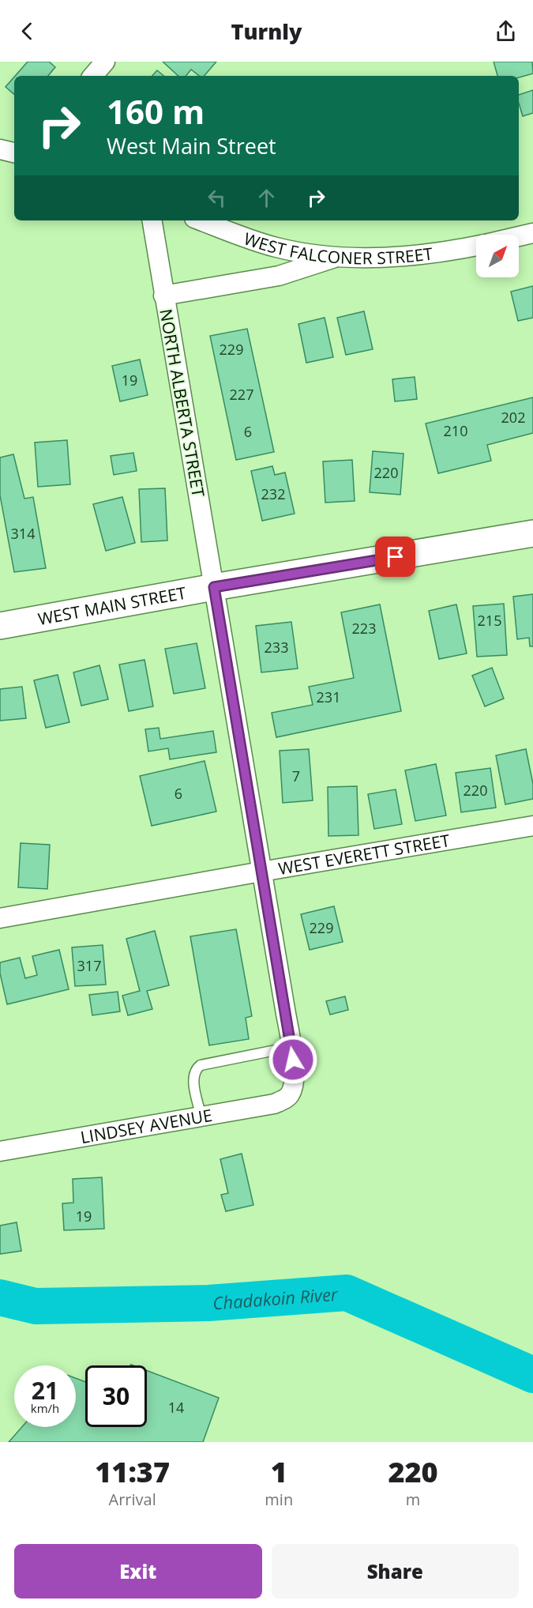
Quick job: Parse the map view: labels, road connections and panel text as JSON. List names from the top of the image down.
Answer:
{
  "streets": {
    "main road": ["WEST MAIN STREET"],
    "street": [
      "WEST FALCONER STREET",
      "NORTH ALBERTA STREET",
      "WEST EVERETT STREET",
      "LINDSEY AVENUE"
    ]
  },
  "crossings": [
    ["NORTH ALBERTA STREET", "WEST MAIN STREET"],
    ["NORTH ALBERTA STREET", "WEST EVERETT STREET"],
    ["NORTH ALBERTA STREET", "LINDSEY AVENUE"]
  ],
  "water": ["Chadakoin River"],
  "house_numbers": [
    "229",
    "19",
    "227",
    "202",
    "210",
    "6",
    "220",
    "232",
    "314",
    "215",
    "223",
    "233",
    "231",
    "7",
    "220",
    "6",
    "229",
    "317",
    "19",
    "14"
  ],
  "north": "top right",
  "page": {
    "header": "Turnly",
    "turn": ["160 m", "West Main Street"],
    "speed": "21 km/h",
    "limit": "30",
    "eta": [
      "11:37",
      "Arrival",
      "1",
      "min",
      "220",
      "m"
    ],
    "buttons": ["Exit", "Share"]
  }
}
